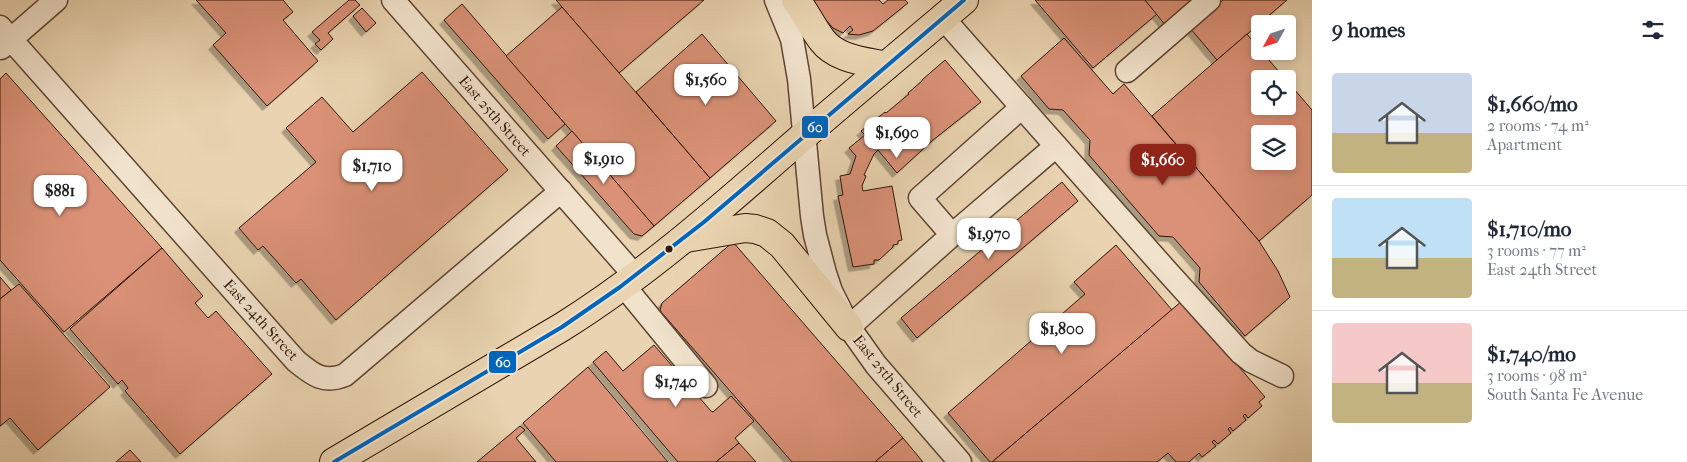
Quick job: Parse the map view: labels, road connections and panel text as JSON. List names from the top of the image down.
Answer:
{
  "streets": {
    "street": ["East 25th Street", "East 24th Street"]
  },
  "crossings": [
    ["East 25th Street", "East 24th Street"]
  ],
  "lines": ["transit line 60"],
  "north": "bottom left",
  "page": {
    "heading": "9 homes",
    "list": [
      {
        "name": "$1,660/mo",
        "note": "2 rooms · 74 m² · Apartment"
      },
      {
        "name": "$1,710/mo",
        "note": "3 rooms · 77 m² · East 24th Street"
      },
      {
        "name": "$1,740/mo",
        "note": "3 rooms · 98 m² · South Santa Fe Avenue"
      }
    ],
    "price": [
      "$1,560",
      "$1,690",
      "$1,910",
      "$1,660",
      "$1,710",
      "$881",
      "$1,970",
      "$1,800",
      "$1,740"
    ]
  }
}
